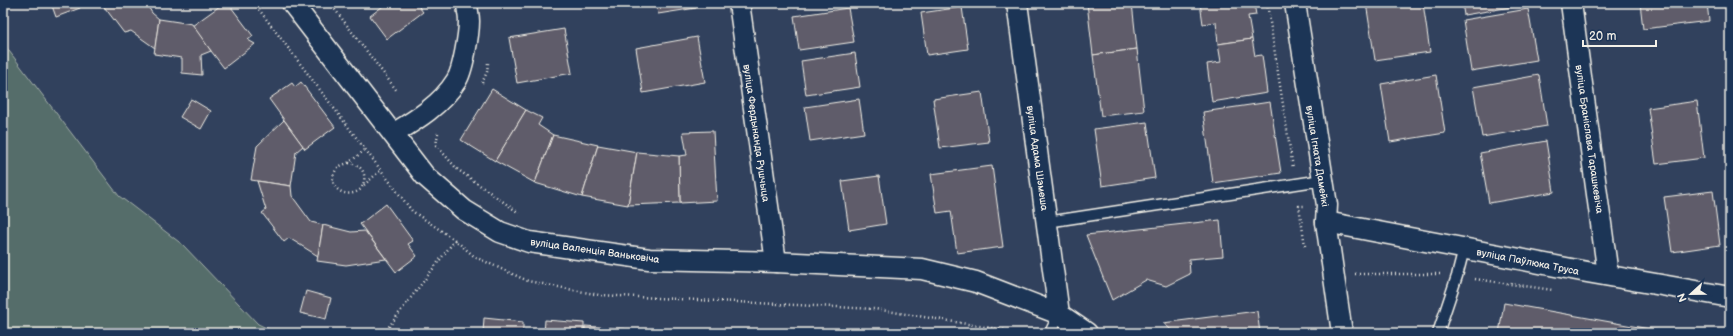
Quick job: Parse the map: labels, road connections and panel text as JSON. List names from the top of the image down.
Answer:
{
  "streets": {
    "street": [
      "вуліца Фердынанда Рушчыца",
      "вуліца Браніслава Тарашкевіча",
      "вуліца Ігната Дамейкі",
      "вуліца Адама Шэмеша",
      "вуліца Валенція Ваньковіча",
      "вуліца Паўлюка Труса"
    ]
  },
  "crossings": [
    ["вуліца Фердынанда Рушчыца", "вуліца Валенція Ваньковіча"],
    ["вуліца Браніслава Тарашкевіча", "вуліца Паўлюка Труса"],
    ["вуліца Ігната Дамейкі", "вуліца Паўлюка Труса"],
    ["вуліца Адама Шэмеша", "вуліца Валенція Ваньковіча"]
  ],
  "scale_bar": "20 m",
  "north": "left"
}
